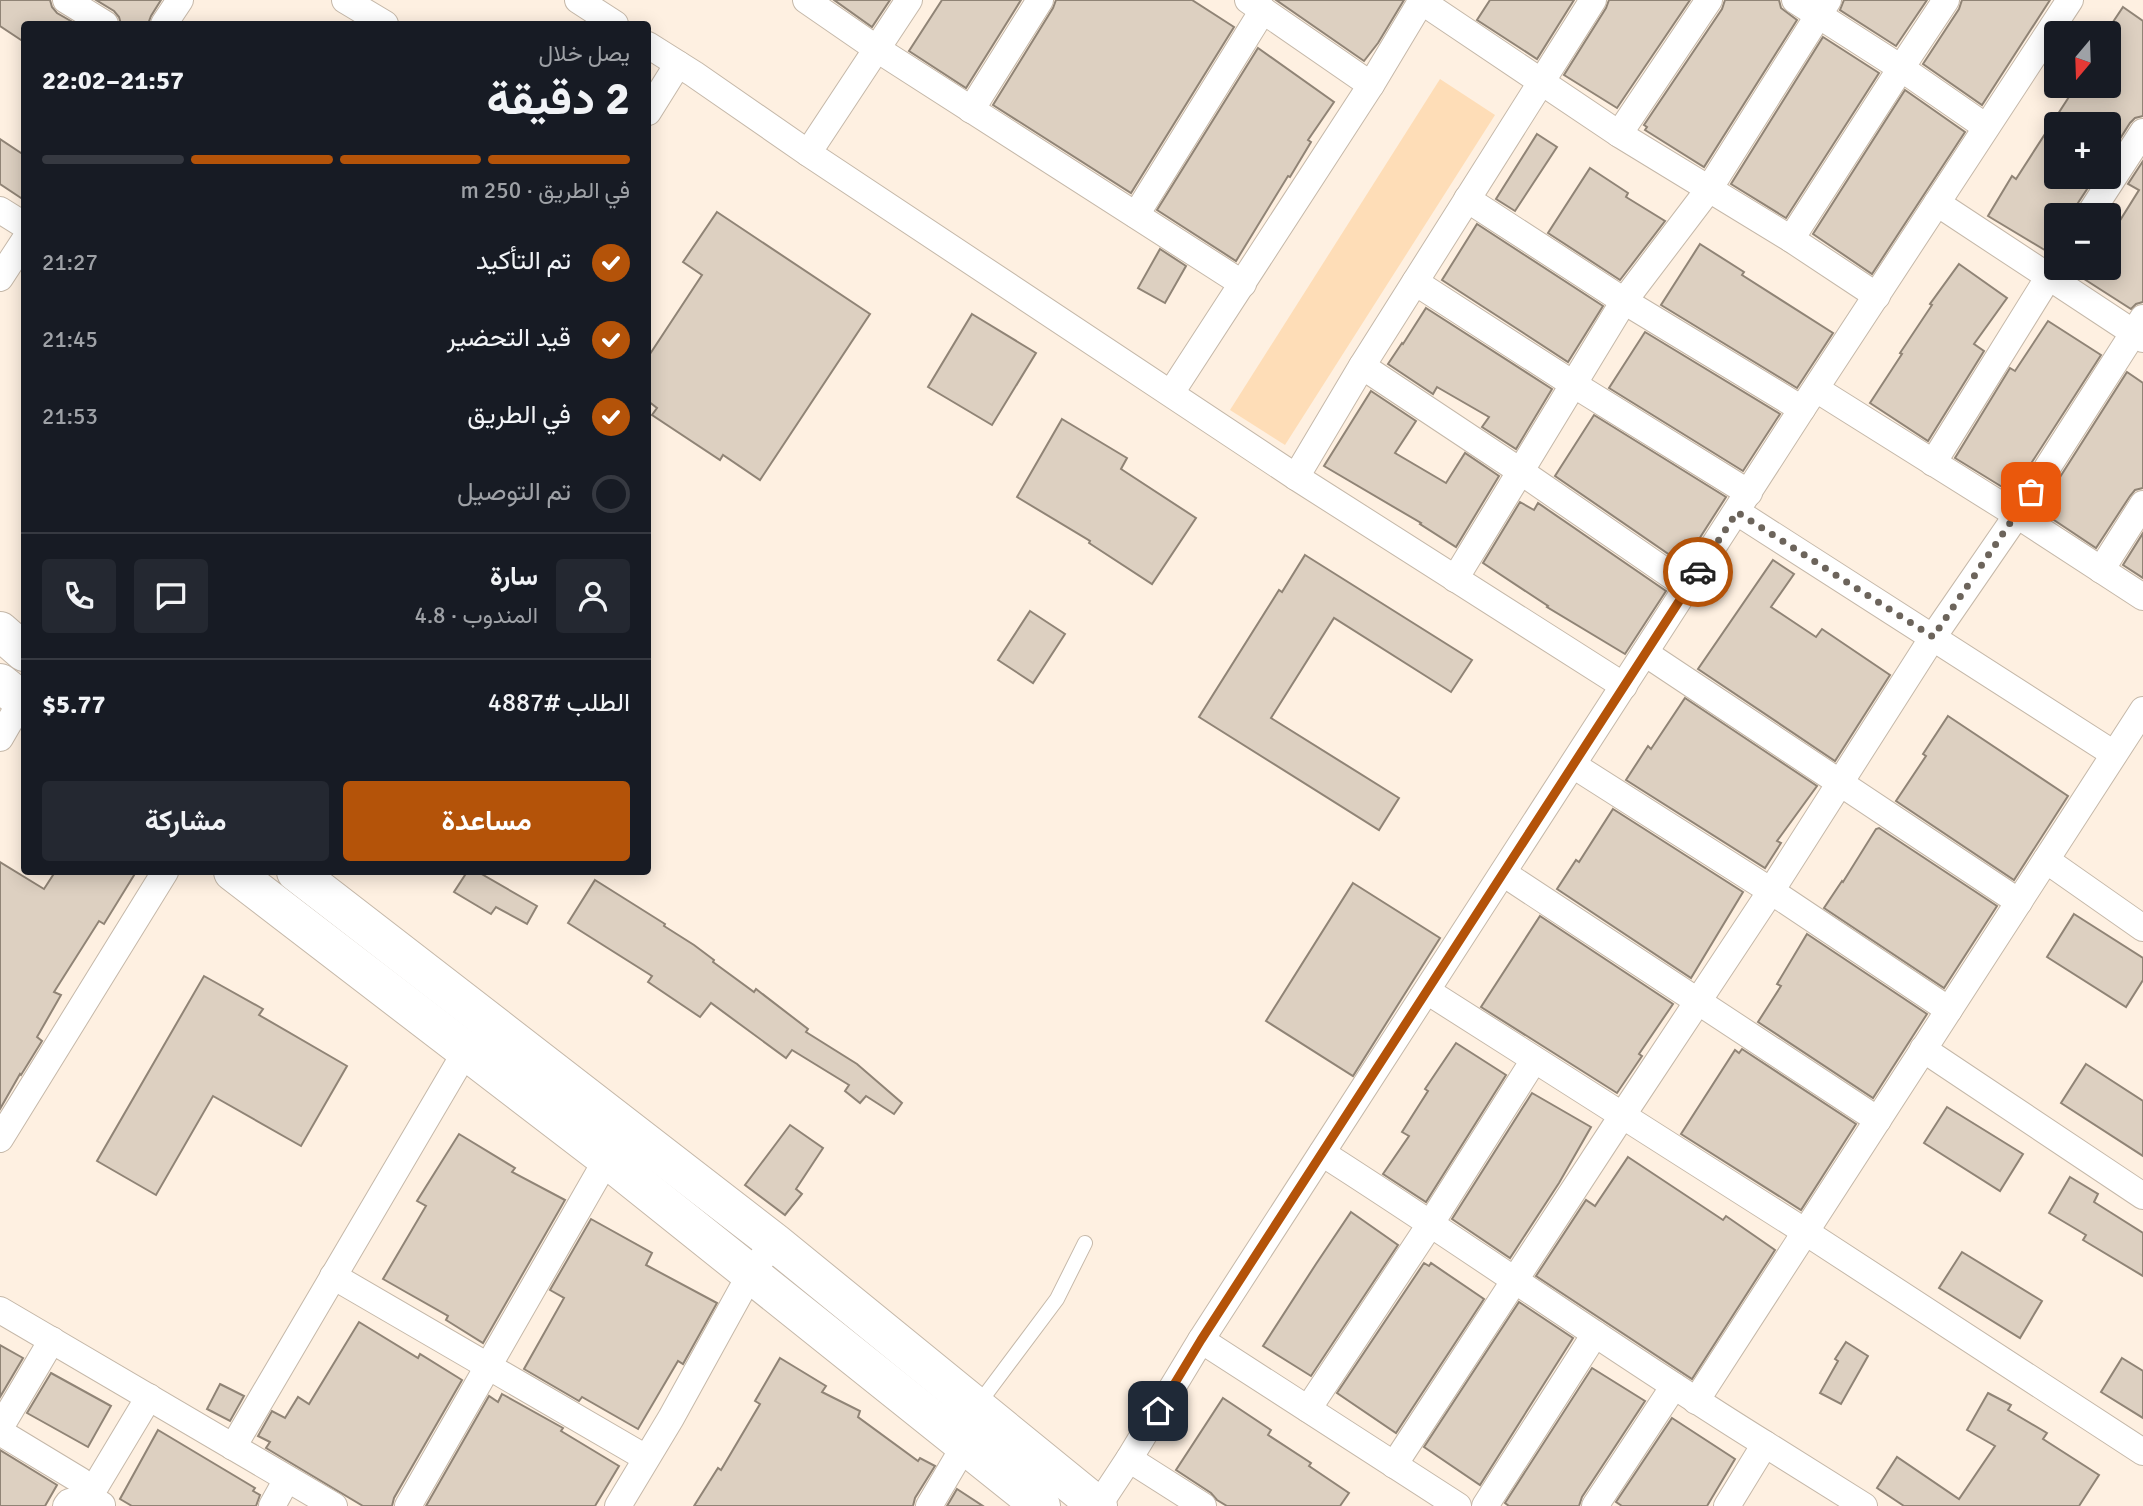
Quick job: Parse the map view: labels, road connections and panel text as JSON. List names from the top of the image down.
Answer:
{
  "north": "bottom",
  "page": {
    "map_buttons": ["+", "−"],
    "heading": ["2 دقيقة", "يصل خلال", "21:57–22:02"],
    "panel": [
      "سارة",
      "المندوب · 4.8",
      "الطلب #4887",
      "$5.77"
    ],
    "bar": "في الطريق · 250 m",
    "list": [
      ["تم التأكيد", "21:27"],
      ["قيد التحضير", "21:45"],
      ["في الطريق", "21:53"],
      "تم التوصيل"
    ],
    "buttons": ["مساعدة", "مشاركة"]
  }
}
